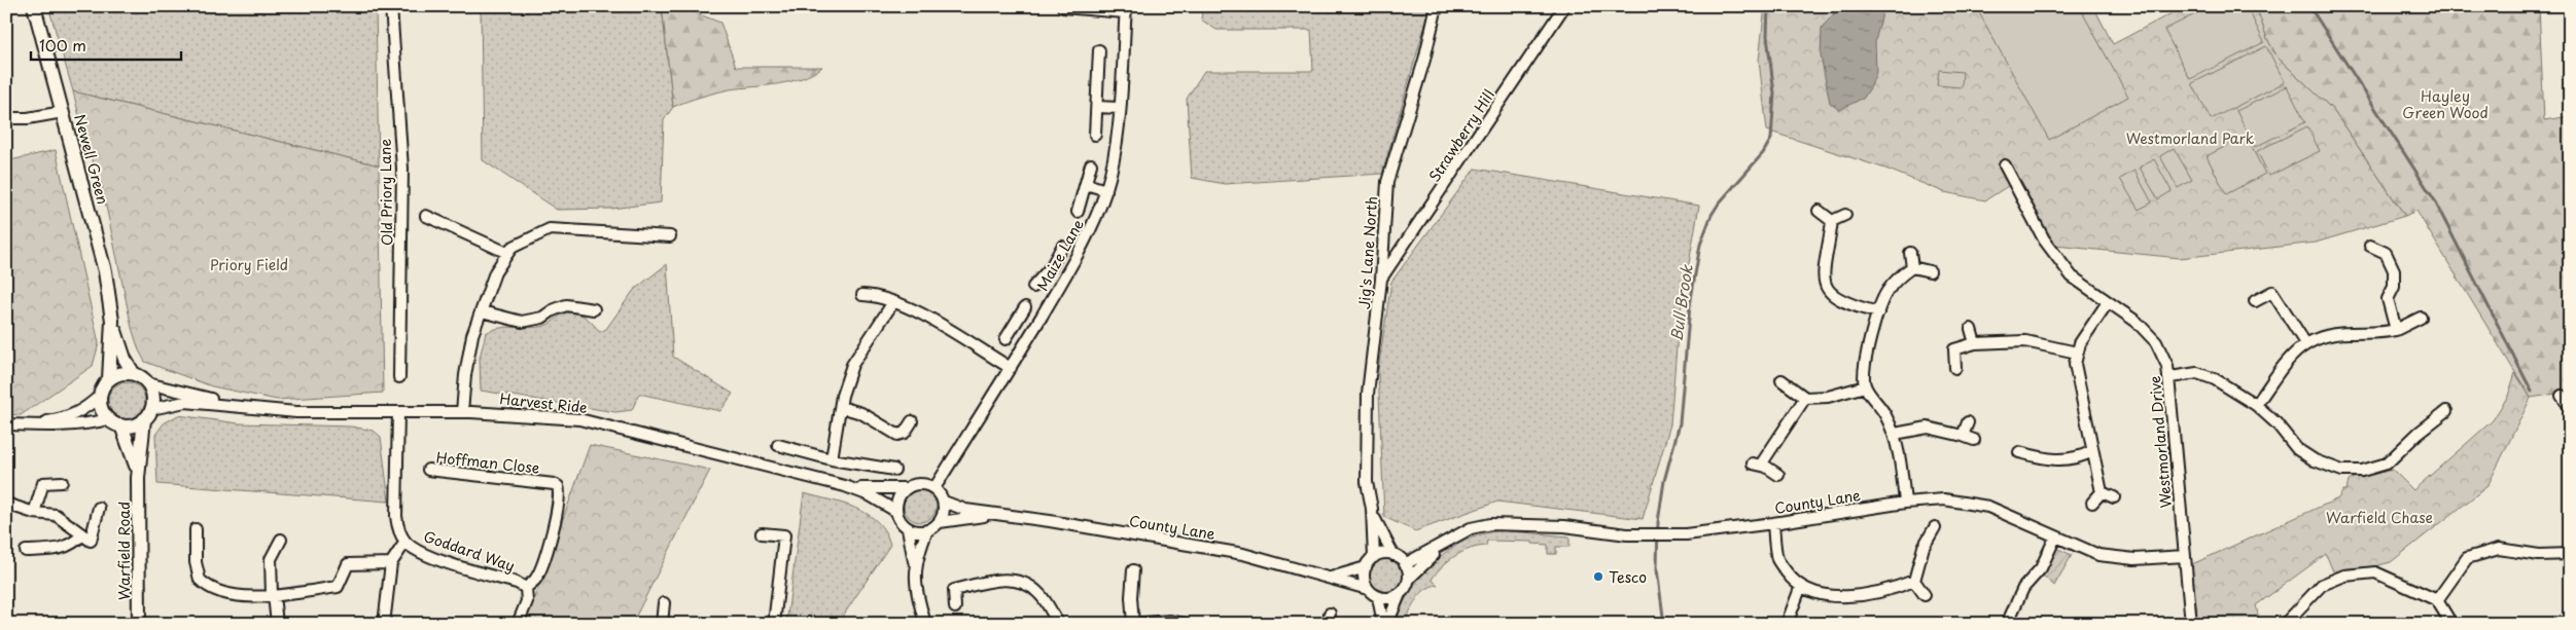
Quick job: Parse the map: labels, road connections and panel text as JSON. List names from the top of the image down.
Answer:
{
  "streets": {
    "main road": ["Newell Green", "Warfield Road"],
    "street": [
      "Strawberry Hill",
      "Old Priory Lane",
      "Jig's Lane North",
      "Maize Lane",
      "Harvest Ride",
      "Westmorland Drive",
      "Hoffman Close",
      "County Lane",
      "Goddard Way"
    ]
  },
  "crossings": [
    ["Strawberry Hill", "Jig's Lane North"],
    ["Newell Green", "Harvest Ride"],
    ["Newell Green", "Warfield Road"],
    ["Jig's Lane North", "County Lane"],
    ["Maize Lane", "Harvest Ride"],
    ["Maize Lane", "County Lane"],
    ["Harvest Ride", "County Lane"],
    ["Harvest Ride", "Warfield Road"],
    ["Harvest Ride", "Goddard Way"],
    ["Westmorland Drive", "County Lane"],
    ["Hoffman Close", "Goddard Way"]
  ],
  "water": ["Bull Brook"],
  "parks": [
    "Hayley Green Wood",
    "Westmorland Park",
    "Priory Field",
    "Warfield Chase"
  ],
  "places": ["Tesco"],
  "scale_bar": "100 m"
}
